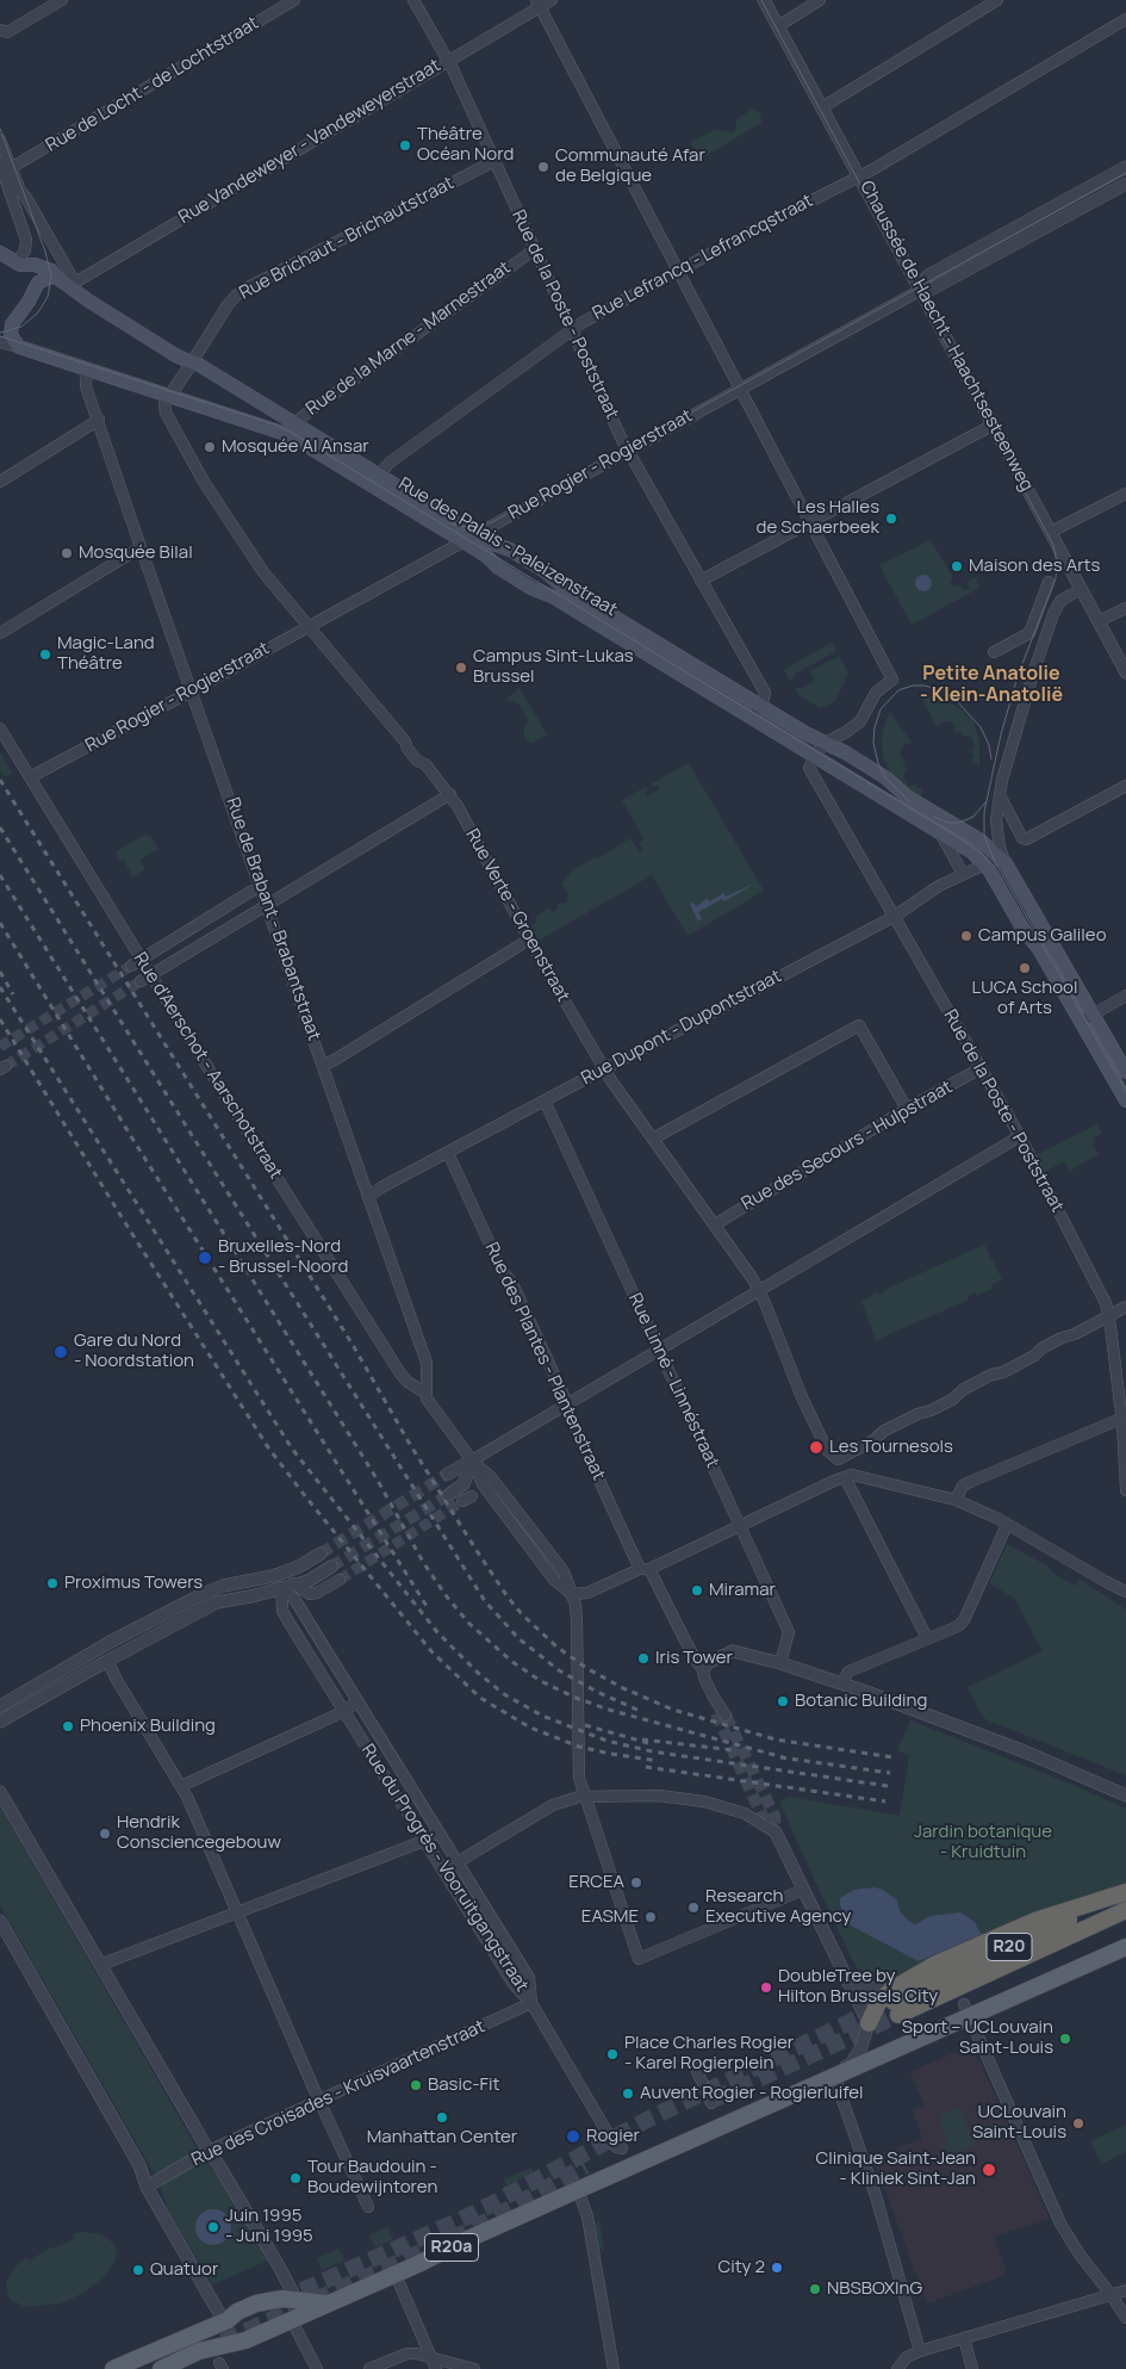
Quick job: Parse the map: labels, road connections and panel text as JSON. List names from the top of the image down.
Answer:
{
  "streets": {
    "highway": ["R20"],
    "main road": ["Rue des Palais - Paleizenstraat", "R20a"],
    "street": [
      "Rue de Locht - de Lochtstraat",
      "Rue Vandeweyer - Vandeweyerstraat",
      "Rue Brichaut - Brichautstraat",
      "Rue Lefrancq - Lefrancqstraat",
      "Rue de la Poste - Poststraat",
      "Chaussée de Haecht - Haachtsesteenweg",
      "Rue de la Marne - Marnestraat",
      "Rue Rogier - Rogierstraat",
      "Rue Verte - Groenstraat",
      "Rue de Brabant - Brabantstraat",
      "Rue Dupont - Dupontstraat",
      "Rue d'Aerschot - Aarschotstraat",
      "Rue des Secours - Hulpstraat",
      "Rue des Plantes - Plantenstraat",
      "Rue Linné - Linnéstraat",
      "Rue du Progrès - Vooruitgangstraat",
      "Rue des Croisades - Kruisvaartenstraat"
    ]
  },
  "crossings": [
    ["Rue Vandeweyer - Vandeweyerstraat", "Rue de la Poste - Poststraat"],
    ["Rue Vandeweyer - Vandeweyerstraat", "Rue des Palais - Paleizenstraat"],
    ["Rue Brichaut - Brichautstraat", "Rue de la Poste - Poststraat"],
    ["Rue Brichaut - Brichautstraat", "Rue des Palais - Paleizenstraat"],
    ["Rue Lefrancq - Lefrancqstraat", "Rue de la Poste - Poststraat"],
    ["Rue Lefrancq - Lefrancqstraat", "Chaussée de Haecht - Haachtsesteenweg"],
    ["Rue Lefrancq - Lefrancqstraat", "Rue des Palais - Paleizenstraat"],
    ["Rue de la Poste - Poststraat", "Rue de la Marne - Marnestraat"],
    ["Rue de la Poste - Poststraat", "Rue Rogier - Rogierstraat"],
    ["Rue de la Poste - Poststraat", "Rue des Palais - Paleizenstraat"],
    ["Rue de la Poste - Poststraat", "Rue Verte - Groenstraat"],
    ["Rue de la Poste - Poststraat", "Rue Dupont - Dupontstraat"],
    ["Rue de la Poste - Poststraat", "Rue des Secours - Hulpstraat"],
    ["Chaussée de Haecht - Haachtsesteenweg", "Rue Rogier - Rogierstraat"],
    ["Rue de la Marne - Marnestraat", "Rue des Palais - Paleizenstraat"],
    ["Rue Rogier - Rogierstraat", "Rue des Palais - Paleizenstraat"],
    ["Rue Rogier - Rogierstraat", "Rue Verte - Groenstraat"],
    ["Rue Rogier - Rogierstraat", "Rue de Brabant - Brabantstraat"],
    ["Rue Rogier - Rogierstraat", "Rue d'Aerschot - Aarschotstraat"],
    ["Rue des Palais - Paleizenstraat", "Rue Verte - Groenstraat"],
    ["Rue des Palais - Paleizenstraat", "Rue de Brabant - Brabantstraat"],
    ["Rue des Palais - Paleizenstraat", "Rue Dupont - Dupontstraat"],
    ["Rue Verte - Groenstraat", "Rue Dupont - Dupontstraat"],
    ["Rue Verte - Groenstraat", "Rue des Secours - Hulpstraat"],
    ["Rue de Brabant - Brabantstraat", "Rue Dupont - Dupontstraat"],
    ["Rue de Brabant - Brabantstraat", "Rue d'Aerschot - Aarschotstraat"],
    ["Rue Dupont - Dupontstraat", "Rue des Plantes - Plantenstraat"],
    ["Rue Dupont - Dupontstraat", "Rue Linné - Linnéstraat"],
    ["Rue du Progrès - Vooruitgangstraat", "Rue des Croisades - Kruisvaartenstraat"]
  ],
  "districts": ["Petite Anatolie - Klein-Anatolië"],
  "parks": ["Jardin botanique - Kruidtuin"],
  "places": [
    "Théâtre Océan Nord",
    "Communauté Afar de Belgique",
    "Mosquée Al Ansar",
    "Les Halles de Schaerbeek",
    "Mosquée Bilal",
    "Maison des Arts",
    "Magic-Land Théâtre",
    "Campus Sint-Lukas Brussel",
    "Campus Galileo",
    "LUCA School of Arts",
    "Bruxelles-Nord - Brussel-Noord",
    "Gare du Nord - Noordstation",
    "Les Tournesols",
    "Proximus Towers",
    "Miramar",
    "Iris Tower",
    "Botanic Building",
    "Phoenix Building",
    "Hendrik Consciencegebouw",
    "ERCEA",
    "Research Executive Agency",
    "EASME",
    "DoubleTree by Hilton Brussels City",
    "Sport – UCLouvain Saint-Louis",
    "Place Charles Rogier - Karel Rogierplein",
    "Basic-Fit",
    "Auvent Rogier - Rogierluifel",
    "Manhattan Center",
    "UCLouvain Saint-Louis",
    "Rogier",
    "Clinique Saint-Jean - Kliniek Sint-Jan",
    "Tour Baudouin - Boudewijntoren",
    "Juin 1995 - Juni 1995",
    "City 2",
    "Quatuor",
    "NBSBOXInG"
  ]
}
